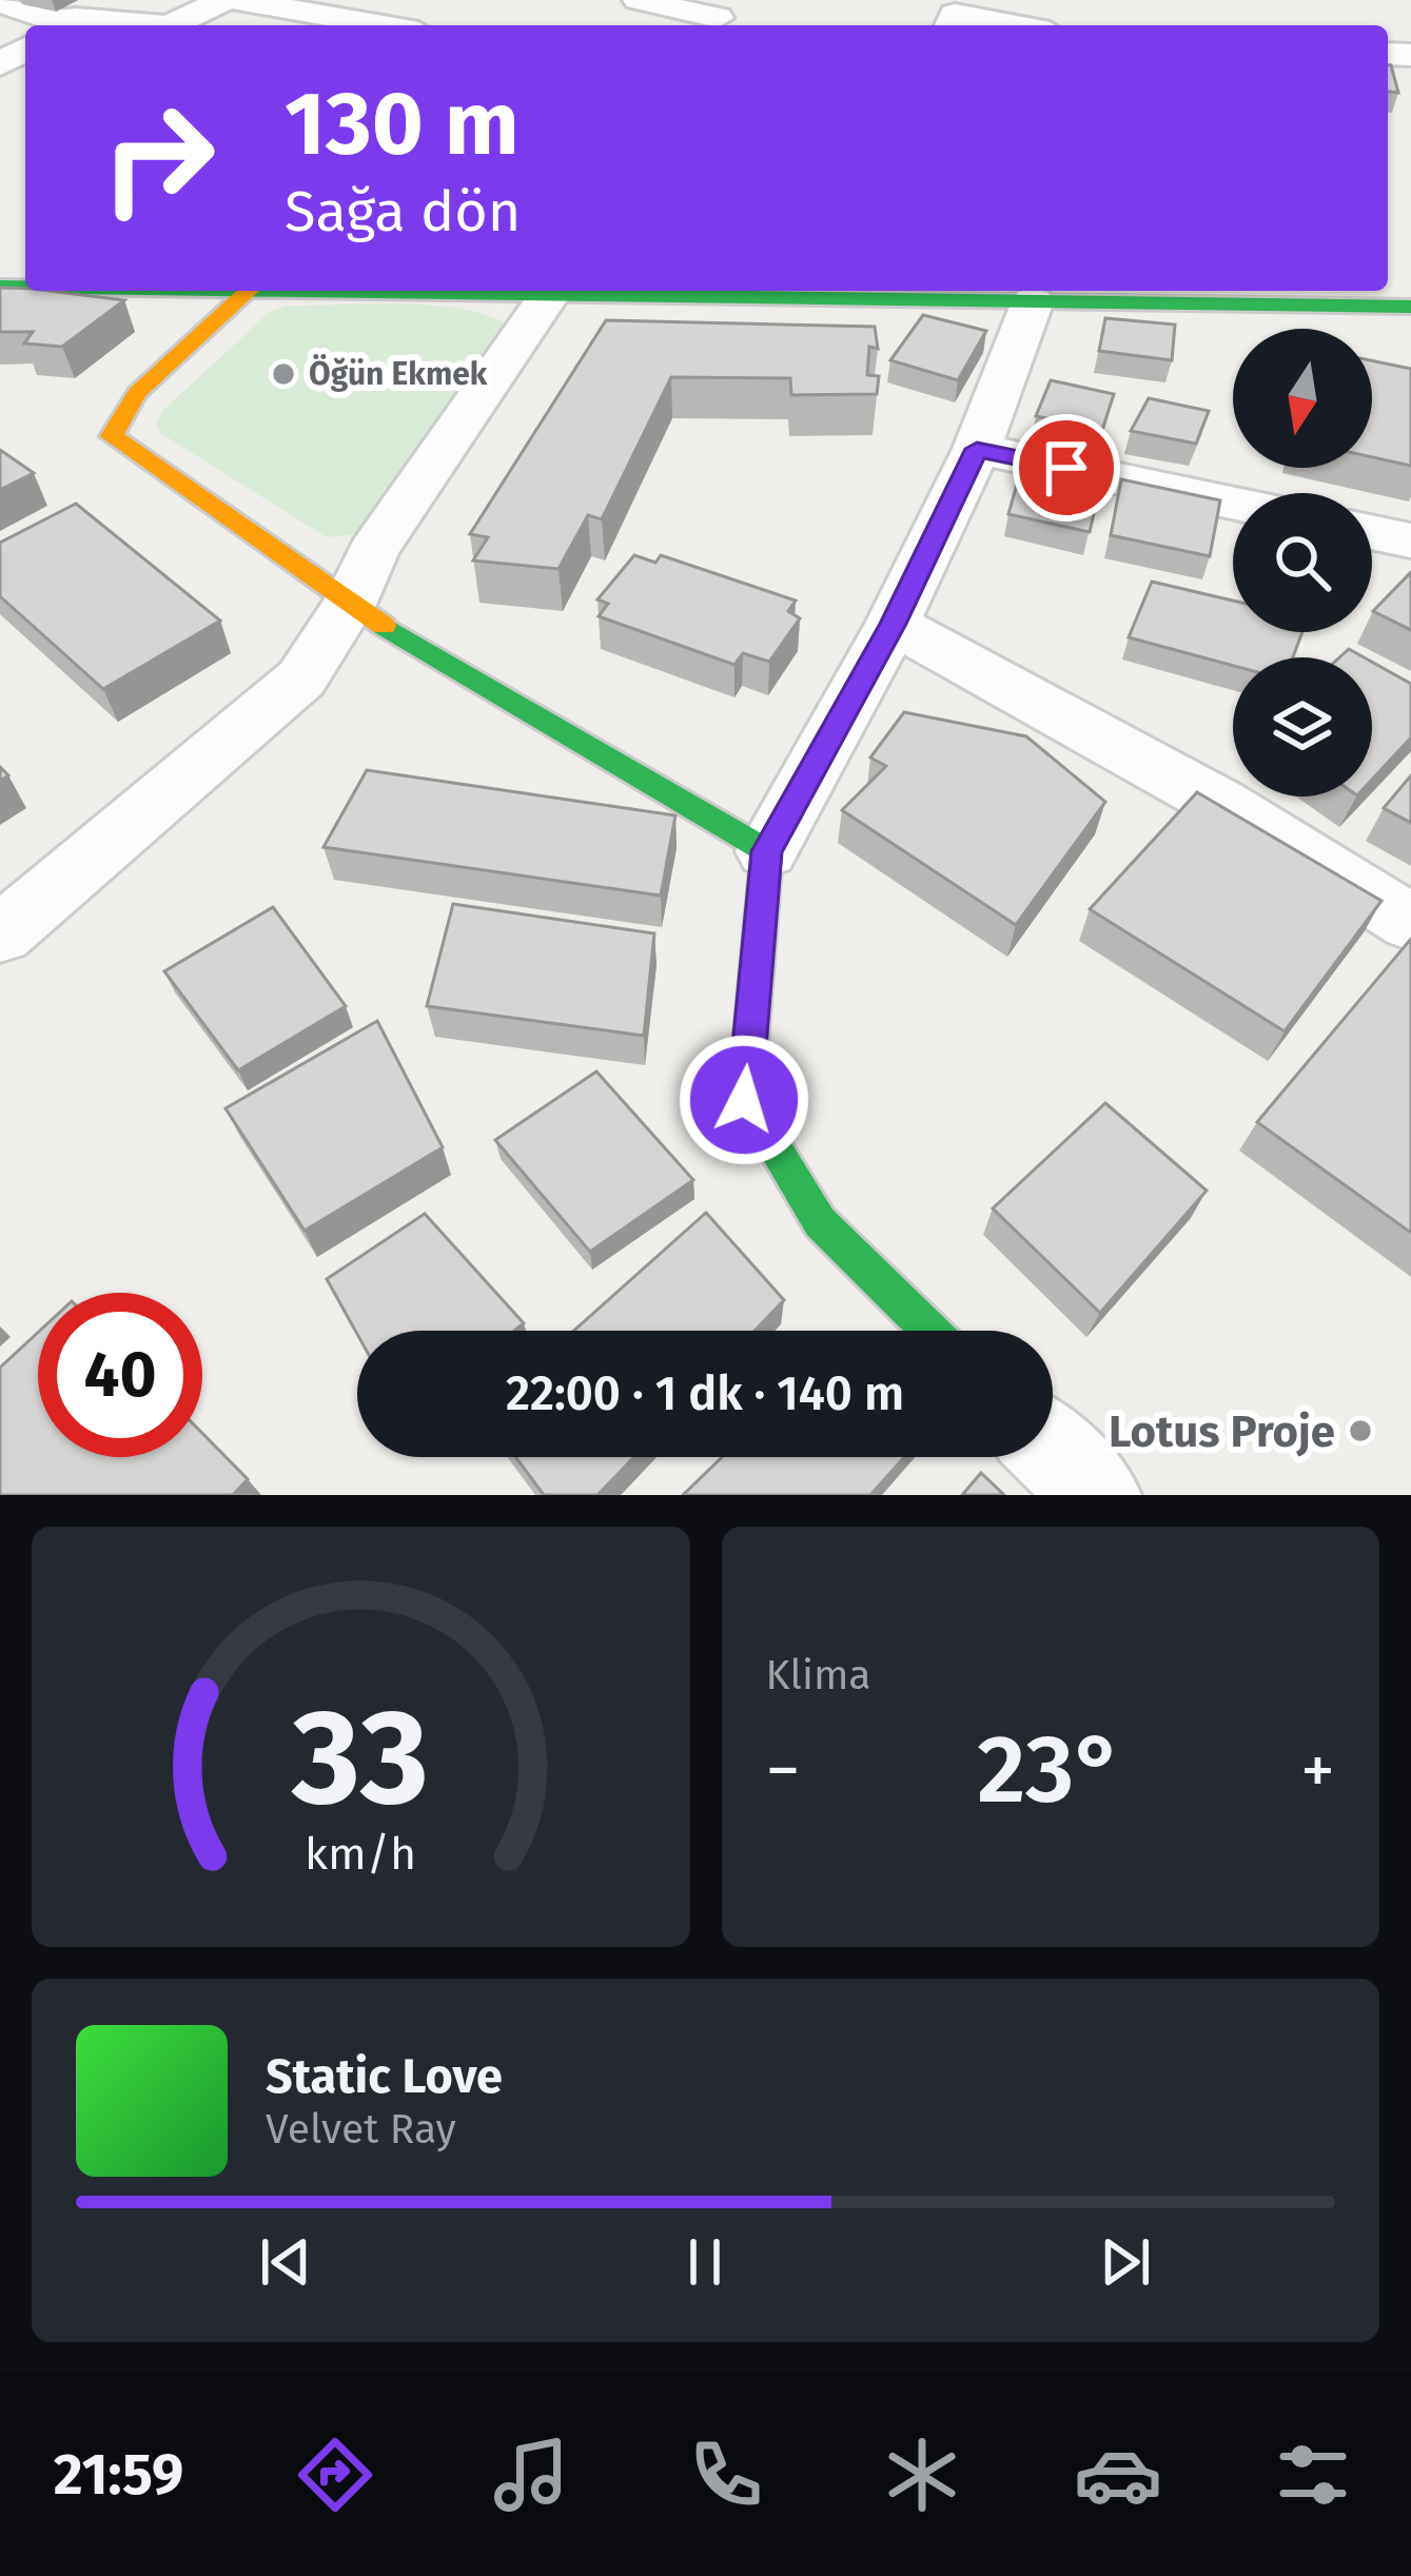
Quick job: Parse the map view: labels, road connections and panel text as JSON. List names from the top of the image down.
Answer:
{
  "places": ["Öğün Ekmek", "Lotus Proje"],
  "north": "bottom",
  "page": {
    "turn": ["130 m", "Sağa dön"],
    "limit": "40",
    "trip": "22:00 · 1 dk · 140 m",
    "tile": "Klima",
    "heat": ["−", "23°", "+"],
    "song": ["Static Love", "Velvet Ray"],
    "tabs": "21:59",
    "gauge": ["33", "km/h"]
  }
}
